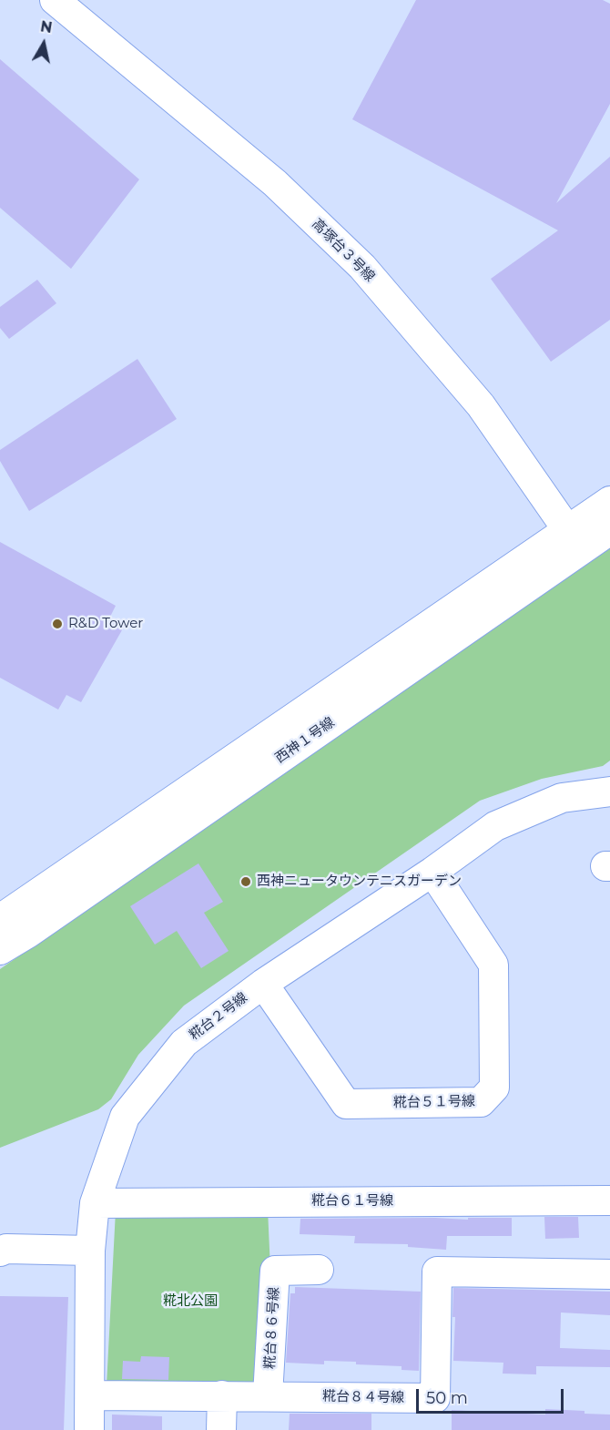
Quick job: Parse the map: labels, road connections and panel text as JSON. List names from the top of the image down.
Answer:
{
  "streets": {
    "street": [
      "高塚台３号線",
      "西神１号線",
      "糀台２号線",
      "糀台５１号線",
      "糀台６１号線",
      "糀台８６号線",
      "糀台８４号線"
    ]
  },
  "crossings": [
    ["高塚台３号線", "西神１号線"],
    ["糀台２号線", "糀台５１号線"],
    ["糀台２号線", "糀台６１号線"],
    ["糀台２号線", "糀台８４号線"],
    ["糀台８６号線", "糀台８４号線"]
  ],
  "parks": ["糀北公園"],
  "places": ["R&D Tower", "西神ニュータウンテニスガーデン"],
  "scale_bar": "50 m",
  "north": "top"
}
